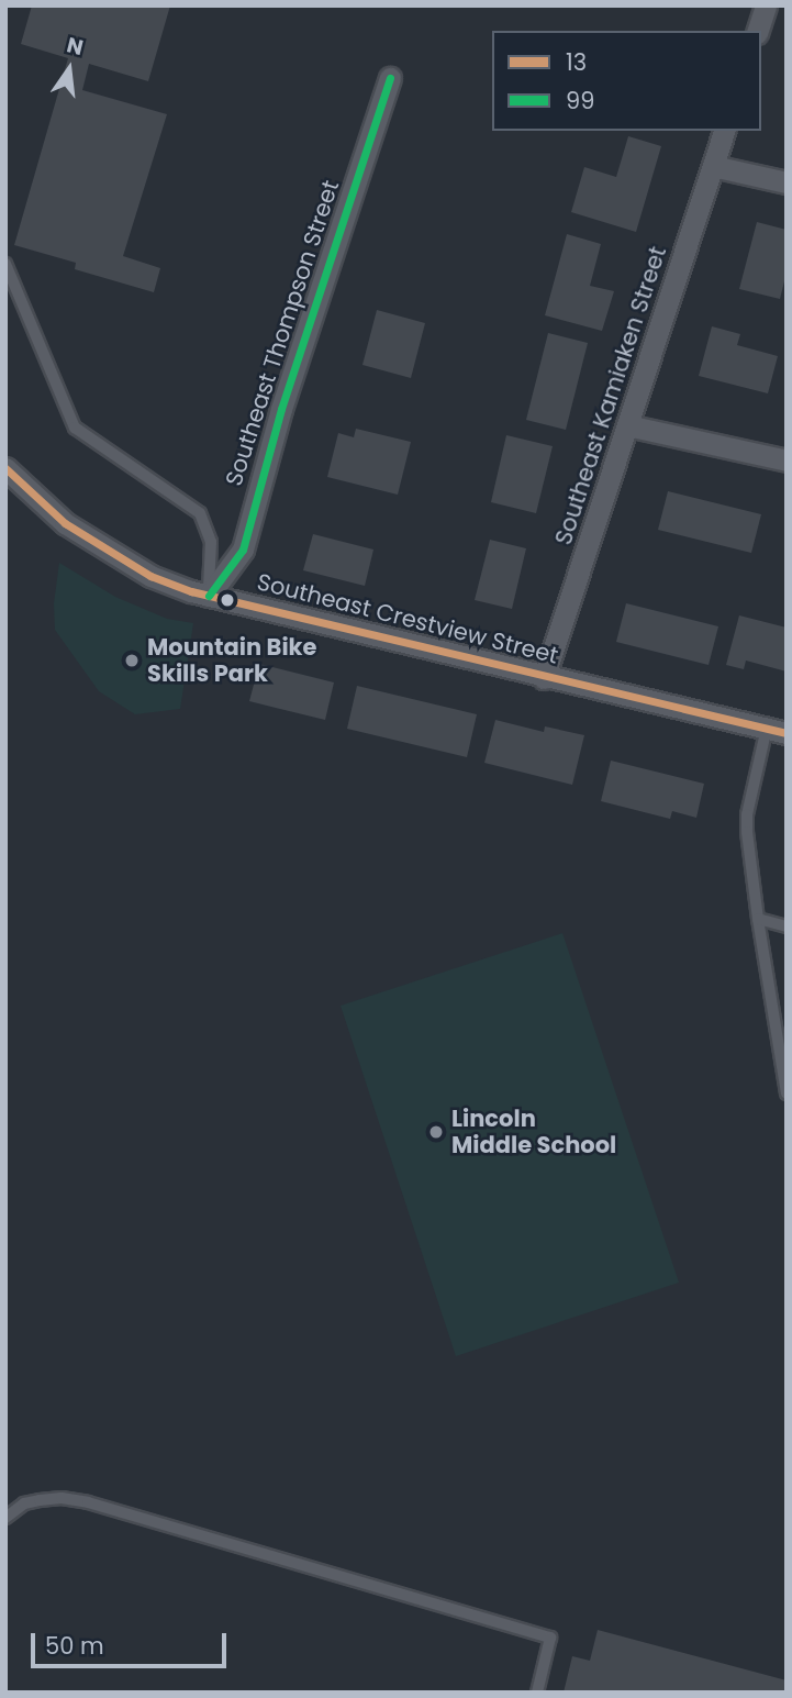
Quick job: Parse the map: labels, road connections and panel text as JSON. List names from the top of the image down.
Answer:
{
  "streets": {
    "street": ["Southeast Thompson Street", "Southeast Kamiaken Street", "Southeast Crestview Street"]
  },
  "crossings": [
    ["Southeast Thompson Street", "Southeast Crestview Street"],
    ["Southeast Kamiaken Street", "Southeast Crestview Street"]
  ],
  "places": ["Mountain Bike Skills Park", "Lincoln Middle School"],
  "lines": ["transit line 99", "transit line 13"],
  "legend": ["13", "99"],
  "scale_bar": "50 m",
  "north": "top"
}
